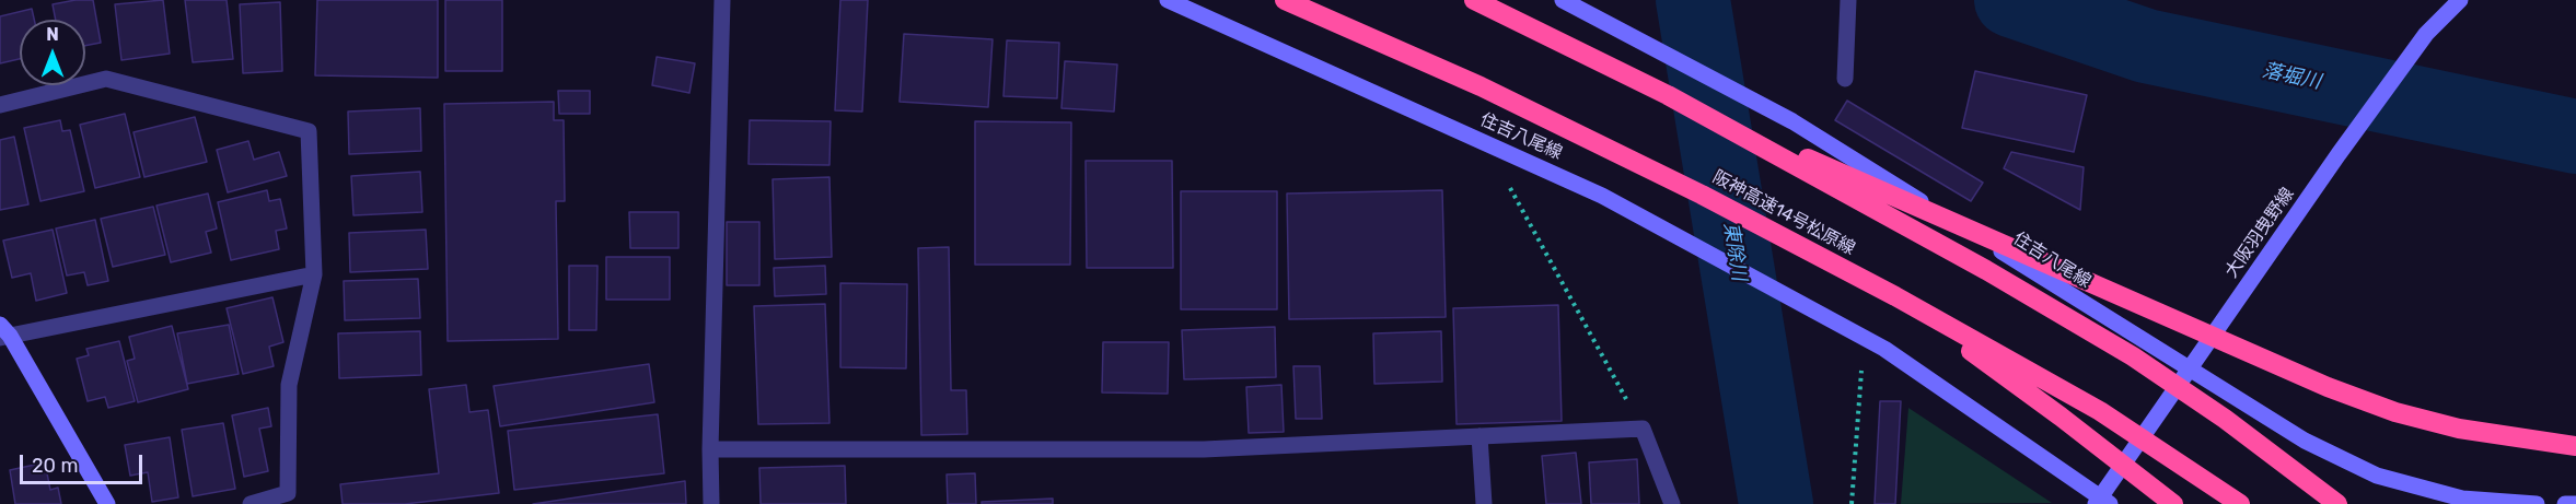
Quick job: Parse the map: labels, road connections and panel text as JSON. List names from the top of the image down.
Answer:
{
  "streets": {
    "highway": ["阪神高速14号松原線"],
    "main road": ["住吉八尾線", "大阪羽曳野線"]
  },
  "crossings": [
    ["住吉八尾線", "大阪羽曳野線"]
  ],
  "water": ["落堀川", "東除川"],
  "scale_bar": "20 m",
  "north": "top"
}
